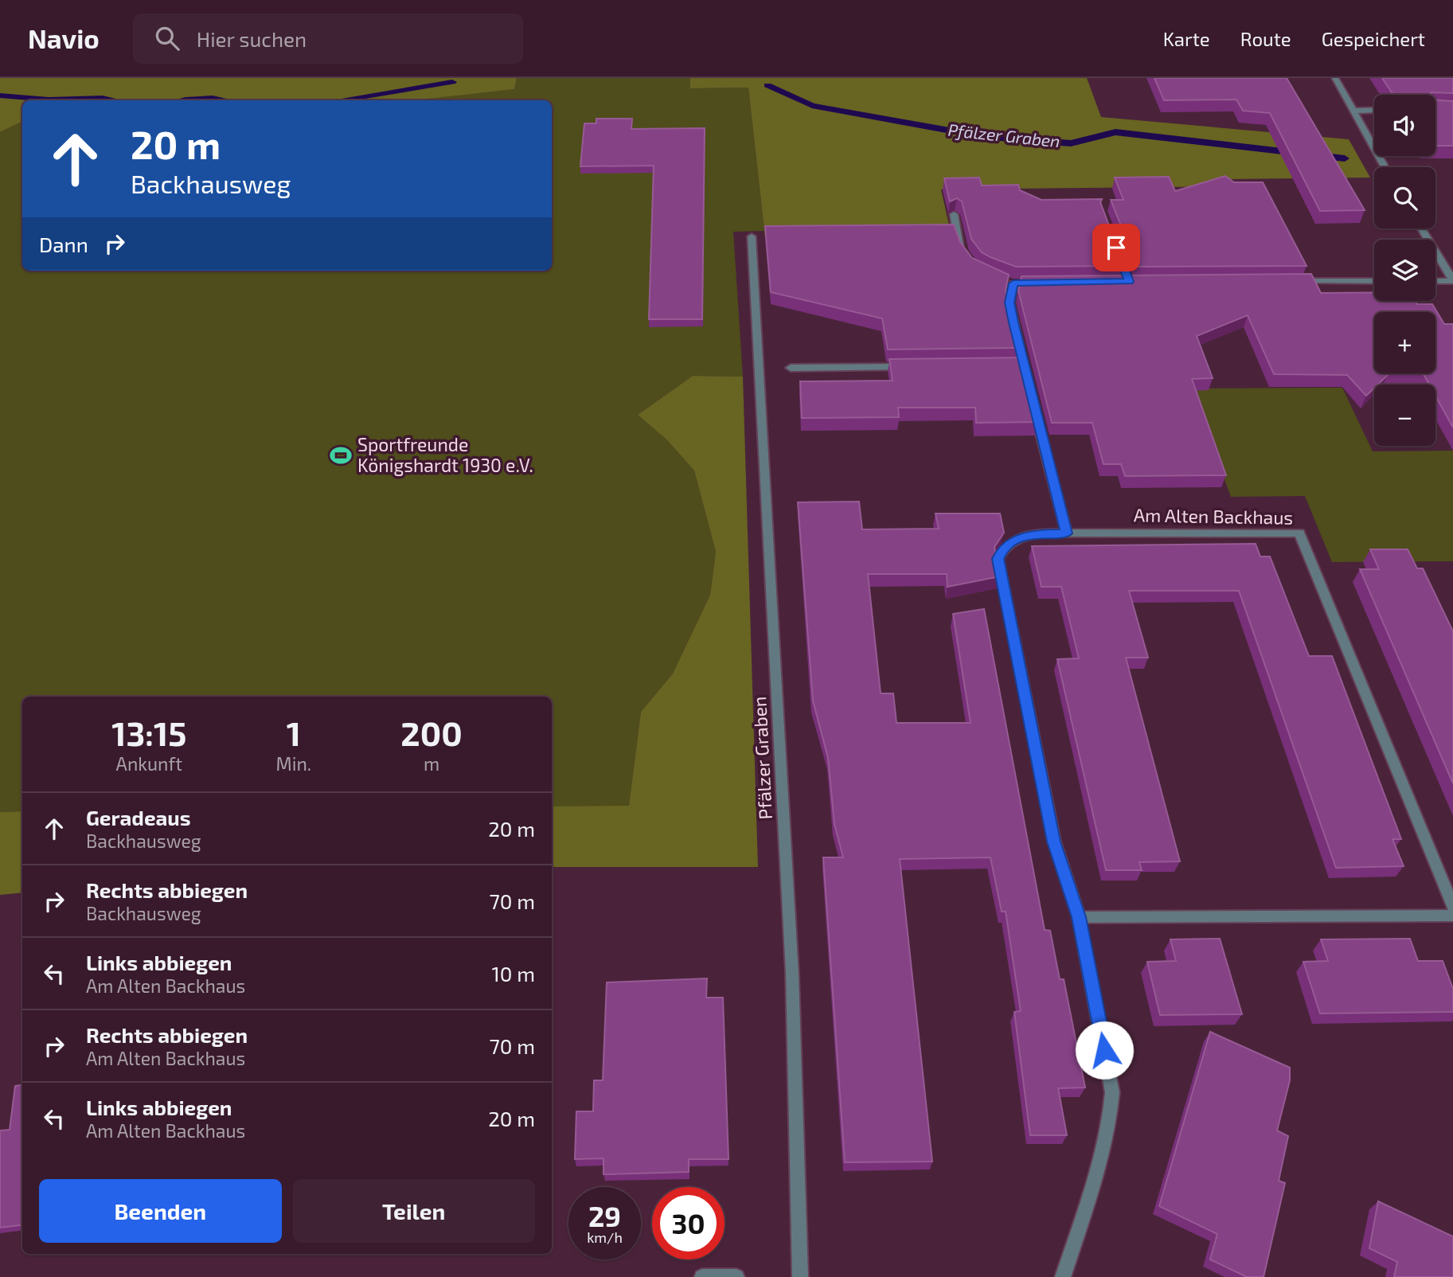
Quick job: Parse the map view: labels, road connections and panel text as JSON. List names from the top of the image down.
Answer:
{
  "streets": {
    "street": ["Am Alten Backhaus", "Pfälzer Graben"]
  },
  "water": ["Pfälzer Graben"],
  "places": {
    "sports": ["Sportfreunde Königshardt 1930 e.V."]
  },
  "page": {
    "header": "Navio",
    "search": "Hier suchen",
    "nav": ["Karte", "Route", "Gespeichert"],
    "map_buttons": ["+", "−"],
    "turn": ["20 m", "Backhausweg"],
    "then": "Dann",
    "eta": [
      "13:15",
      "Ankunft",
      "1",
      "Min.",
      "200",
      "m"
    ],
    "list": [
      {
        "name": "Geradeaus",
        "note": "Backhausweg",
        "value": "20 m"
      },
      {
        "name": "Rechts abbiegen",
        "note": "Backhausweg",
        "value": "70 m"
      },
      {
        "name": "Links abbiegen",
        "note": "Am Alten Backhaus",
        "value": "10 m"
      },
      {
        "name": "Rechts abbiegen",
        "note": "Am Alten Backhaus",
        "value": "70 m"
      },
      {
        "name": "Links abbiegen",
        "note": "Am Alten Backhaus",
        "value": "20 m"
      }
    ],
    "buttons": ["Beenden", "Teilen"],
    "speed": "29 km/h",
    "limit": "30"
  }
}
